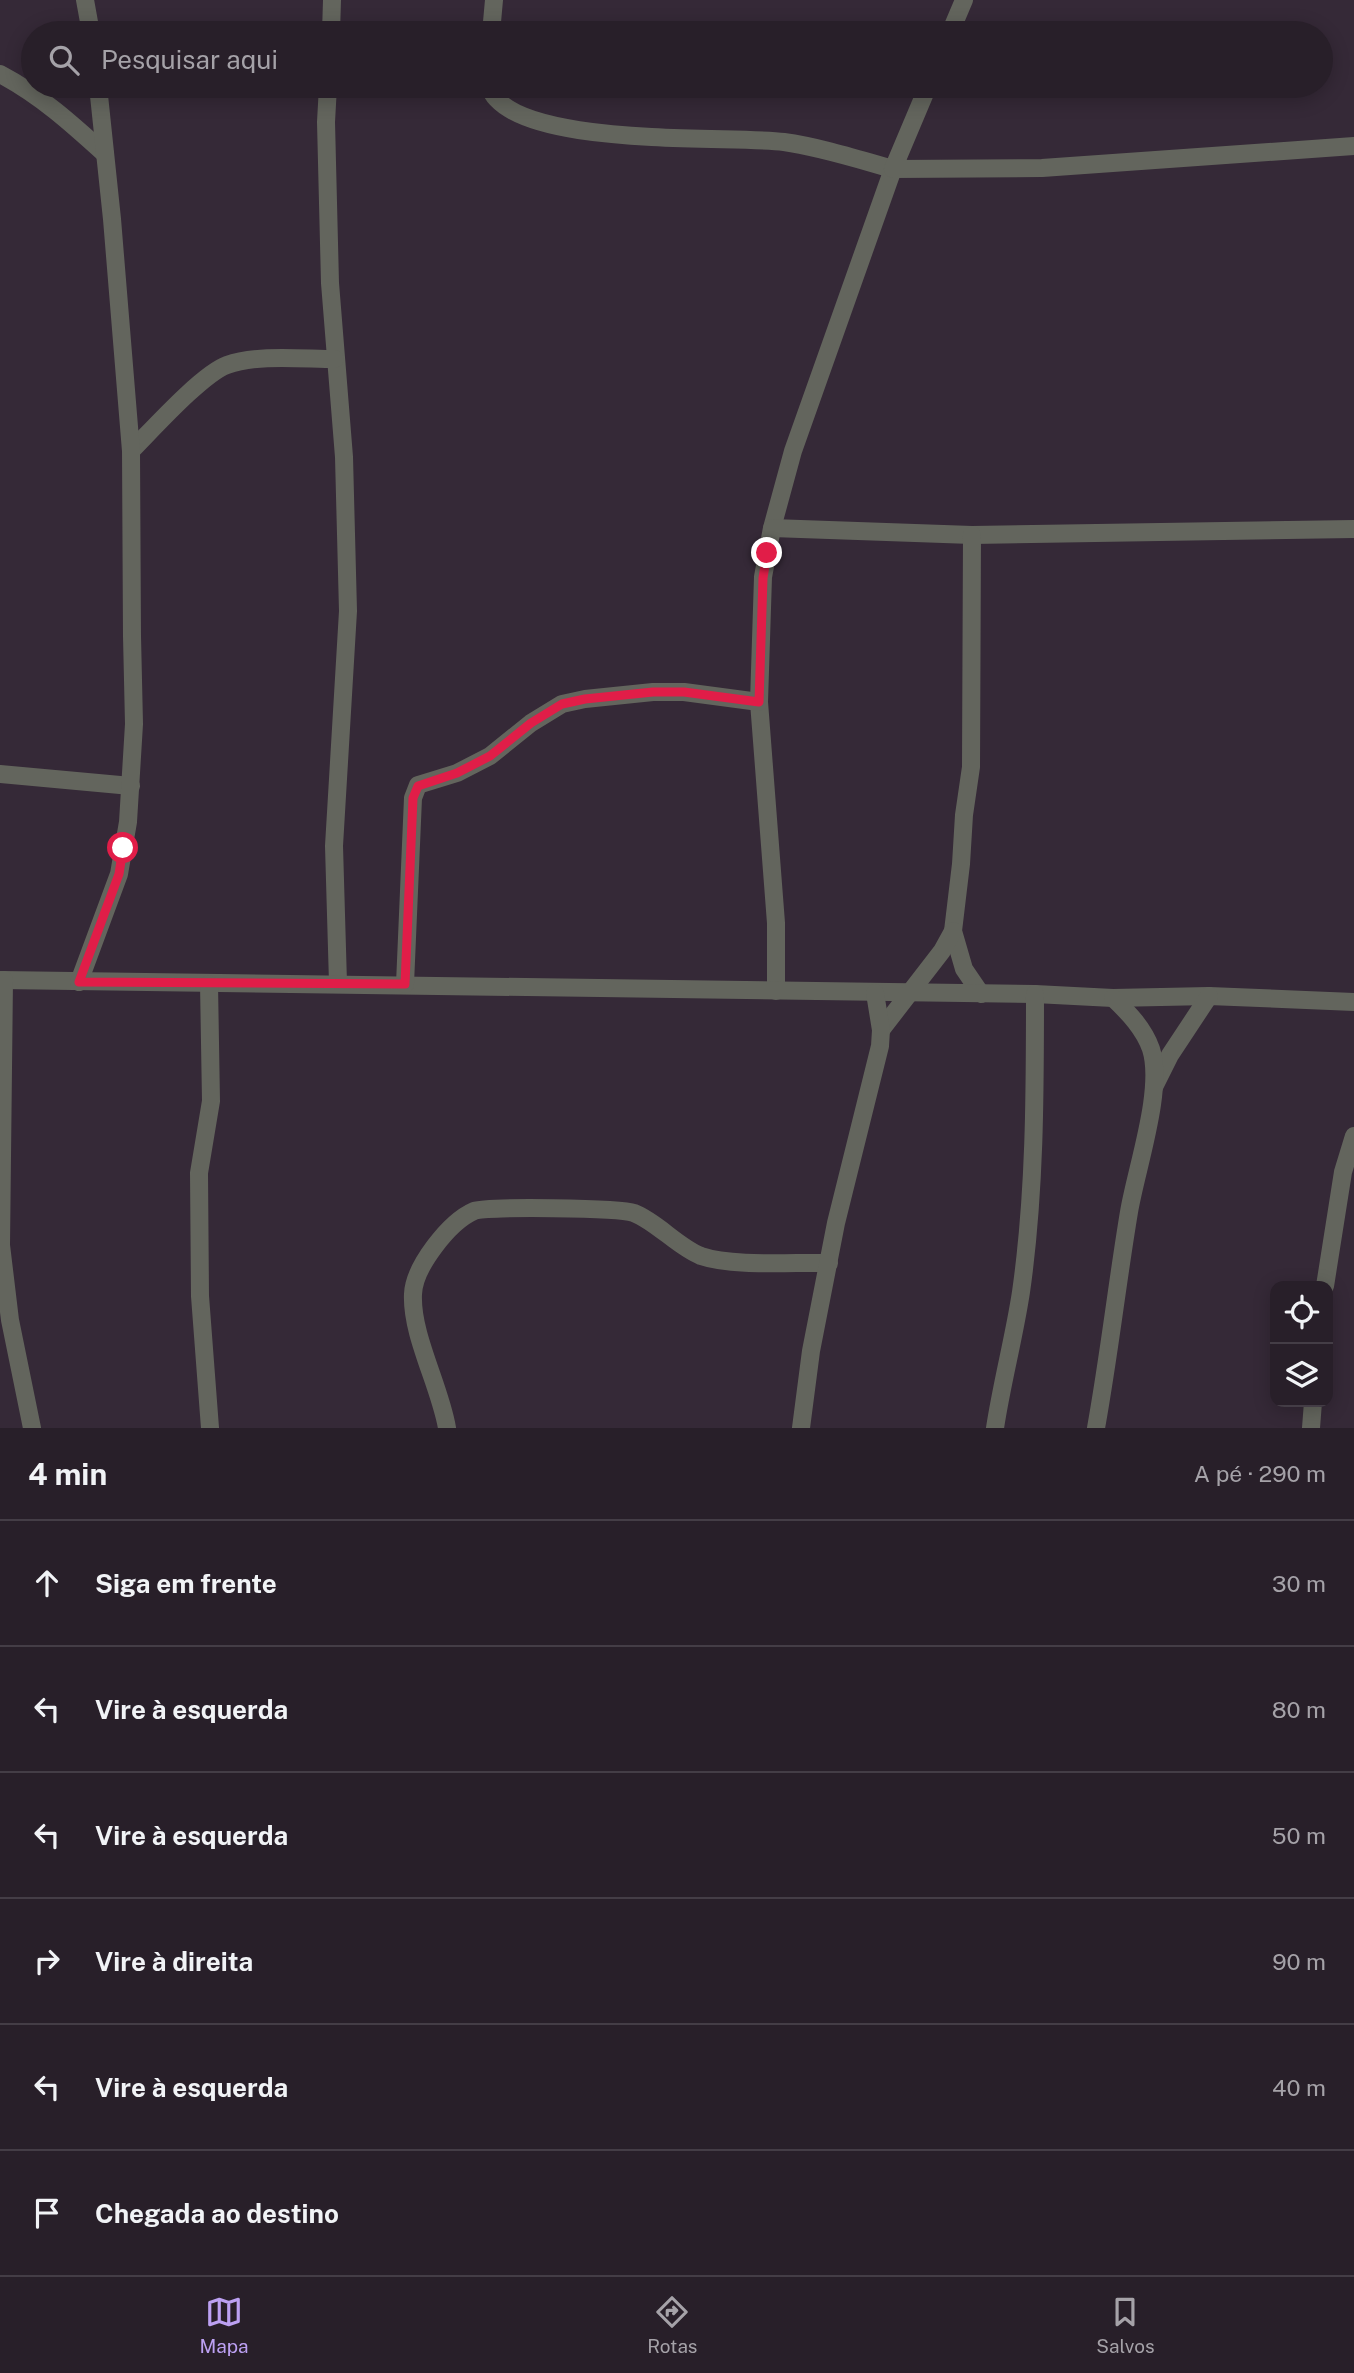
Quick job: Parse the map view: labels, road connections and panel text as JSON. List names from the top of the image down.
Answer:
{
  "page": {
    "search": "Pesquisar aqui",
    "heading": ["4 min", "A pé · 290 m"],
    "list": [
      ["Siga em frente", "30 m"],
      ["Vire à esquerda", "80 m"],
      ["Vire à esquerda", "50 m"],
      ["Vire à direita", "90 m"],
      ["Vire à esquerda", "40 m"],
      "Chegada ao destino"
    ],
    "nav": ["Mapa", "Rotas", "Salvos"]
  }
}
